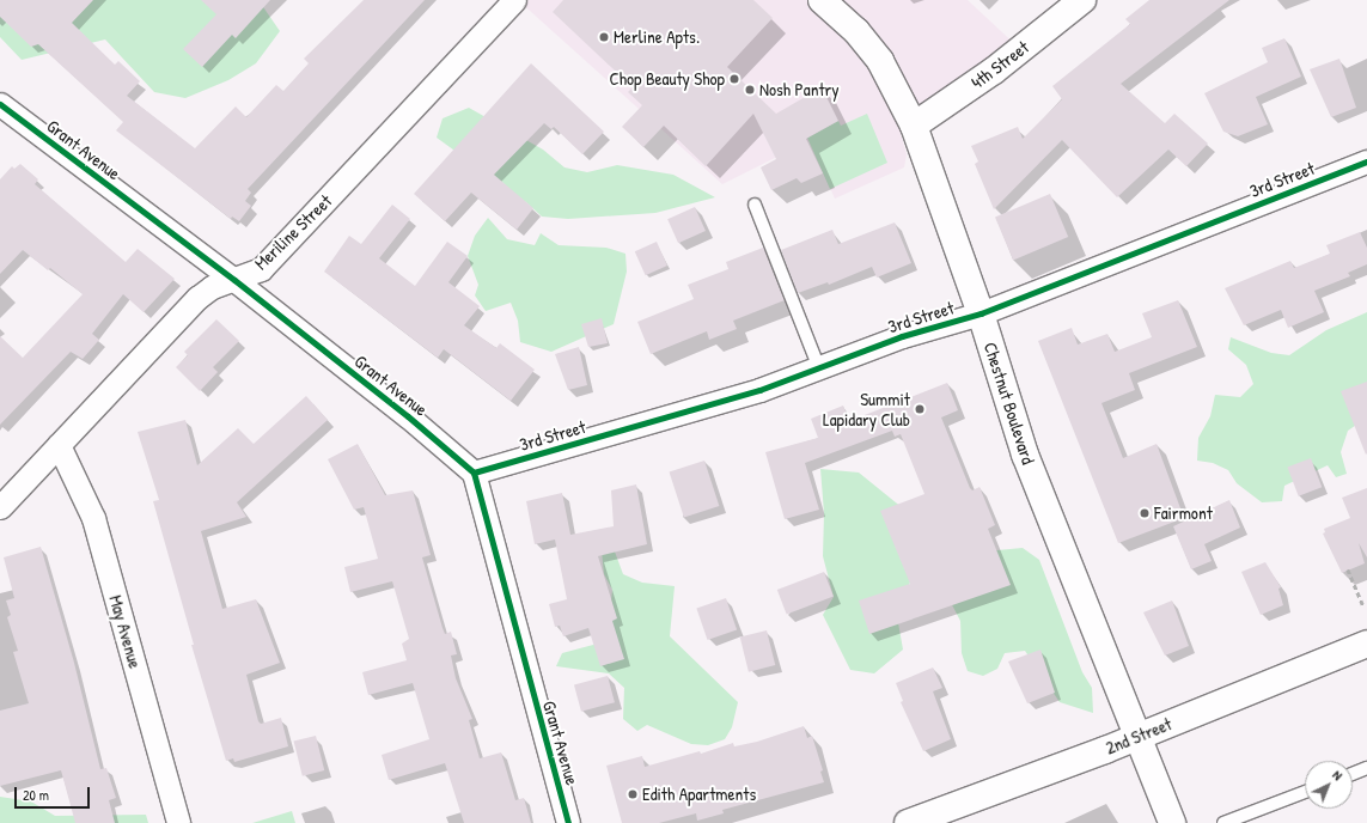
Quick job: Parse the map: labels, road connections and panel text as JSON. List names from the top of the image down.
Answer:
{
  "streets": {
    "street": [
      "4th Street",
      "Grant Avenue",
      "3rd Street",
      "Meriline Street",
      "Chestnut Boulevard",
      "May Avenue",
      "2nd Street"
    ]
  },
  "crossings": [
    ["4th Street", "Chestnut Boulevard"],
    ["Grant Avenue", "3rd Street"],
    ["Grant Avenue", "Meriline Street"],
    ["3rd Street", "Chestnut Boulevard"],
    ["Meriline Street", "May Avenue"],
    ["Chestnut Boulevard", "2nd Street"]
  ],
  "places": [
    "Merline Apts.",
    "Chop Beauty Shop",
    "Nosh Pantry",
    "Summit Lapidary Club",
    "Fairmont",
    "Edith Apartments"
  ],
  "scale_bar": "20 m",
  "north": "top right"
}
